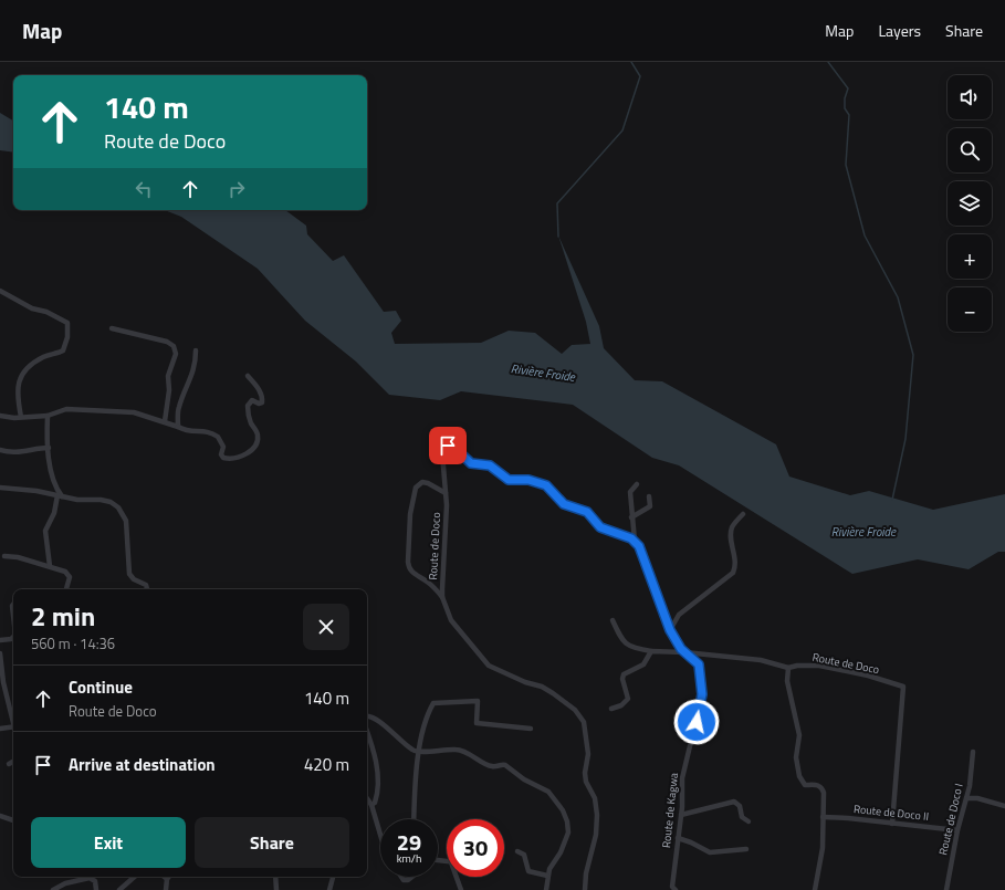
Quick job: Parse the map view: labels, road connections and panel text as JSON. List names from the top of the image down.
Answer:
{
  "streets": {
    "street": [
      "Route de Doco",
      "Route de Kagwa",
      "Route de Doco II",
      "Route de Doco I"
    ]
  },
  "crossings": [
    ["Route de Doco", "Route de Doco II"],
    ["Route de Doco II", "Route de Doco I"]
  ],
  "water": ["Rivière Froide"],
  "page": {
    "header": "Map",
    "nav": ["Map", "Layers", "Share"],
    "map_buttons": ["+", "−"],
    "turn": ["140 m", "Route de Doco"],
    "heading": ["2 min", "560 m · 14:36"],
    "list": [
      {
        "name": "Continue",
        "note": "Route de Doco",
        "value": "140 m"
      },
      {
        "name": "Arrive at destination",
        "value": "420 m"
      }
    ],
    "buttons": ["Exit", "Share"],
    "speed": "29 km/h",
    "limit": "30"
  }
}
